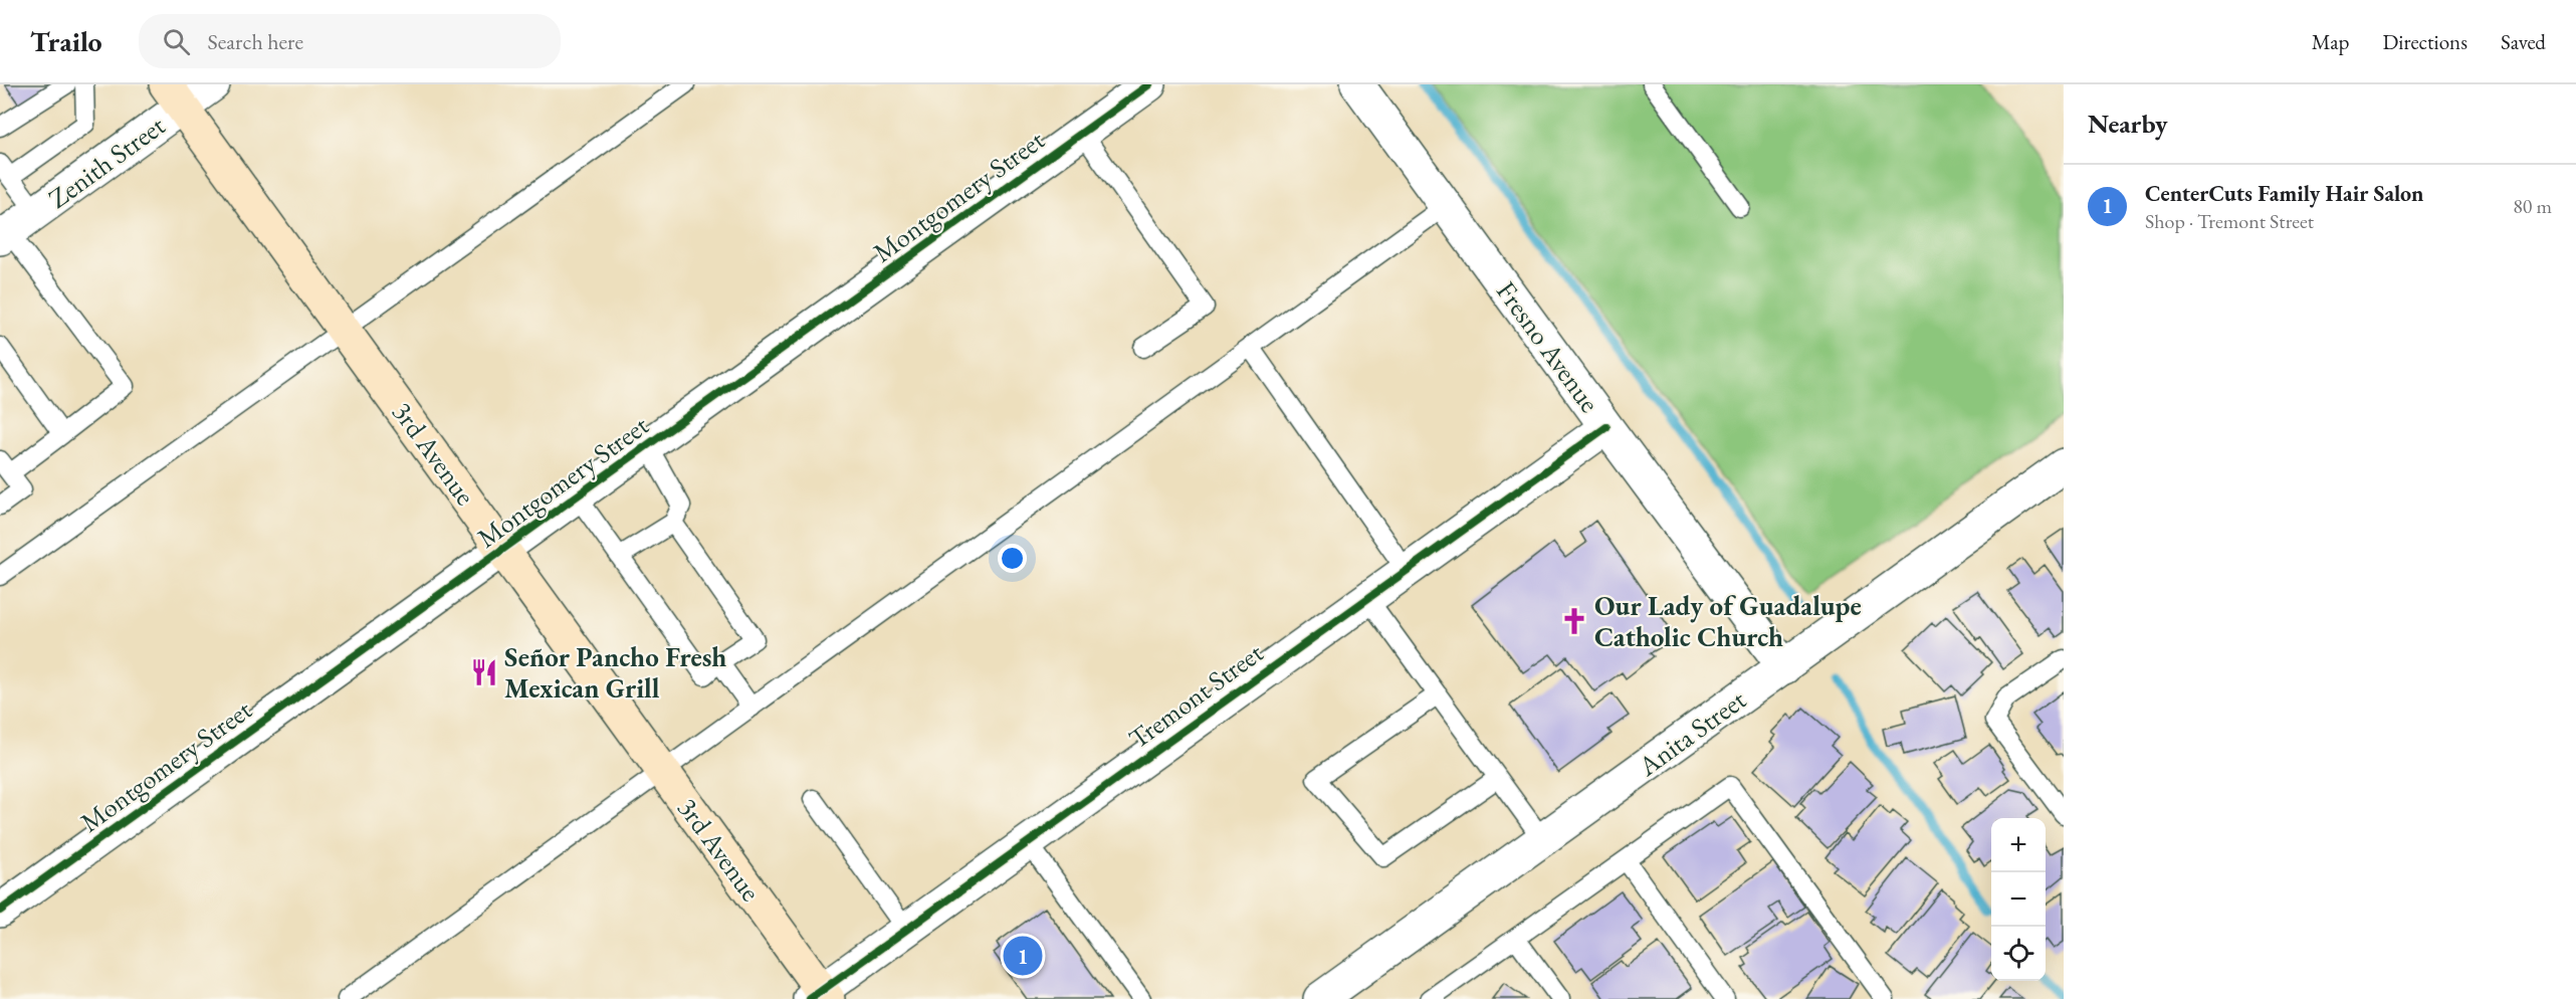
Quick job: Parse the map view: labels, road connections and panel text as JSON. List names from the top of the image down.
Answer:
{
  "streets": {
    "main road": ["3rd Avenue"],
    "street": [
      "Zenith Street",
      "Montgomery Street",
      "Fresno Avenue",
      "Tremont Street",
      "Anita Street"
    ]
  },
  "crossings": [
    ["Zenith Street", "3rd Avenue"],
    ["Montgomery Street", "3rd Avenue"],
    ["Fresno Avenue", "Tremont Street"],
    ["Fresno Avenue", "Anita Street"],
    ["3rd Avenue", "Tremont Street"]
  ],
  "places": {
    "church": ["Our Lady of Guadalupe Catholic Church"],
    "restaurant": ["Señor Pancho Fresh Mexican Grill"]
  },
  "page": {
    "header": "Trailo",
    "search": "Search here",
    "nav": ["Map", "Directions", "Saved"],
    "heading": "Nearby",
    "list": [
      {
        "mark": "1",
        "name": "CenterCuts Family Hair Salon",
        "note": "Shop · Tremont Street",
        "value": "80 m"
      }
    ],
    "map_buttons": ["+", "−"],
    "pins": "1"
  }
}
